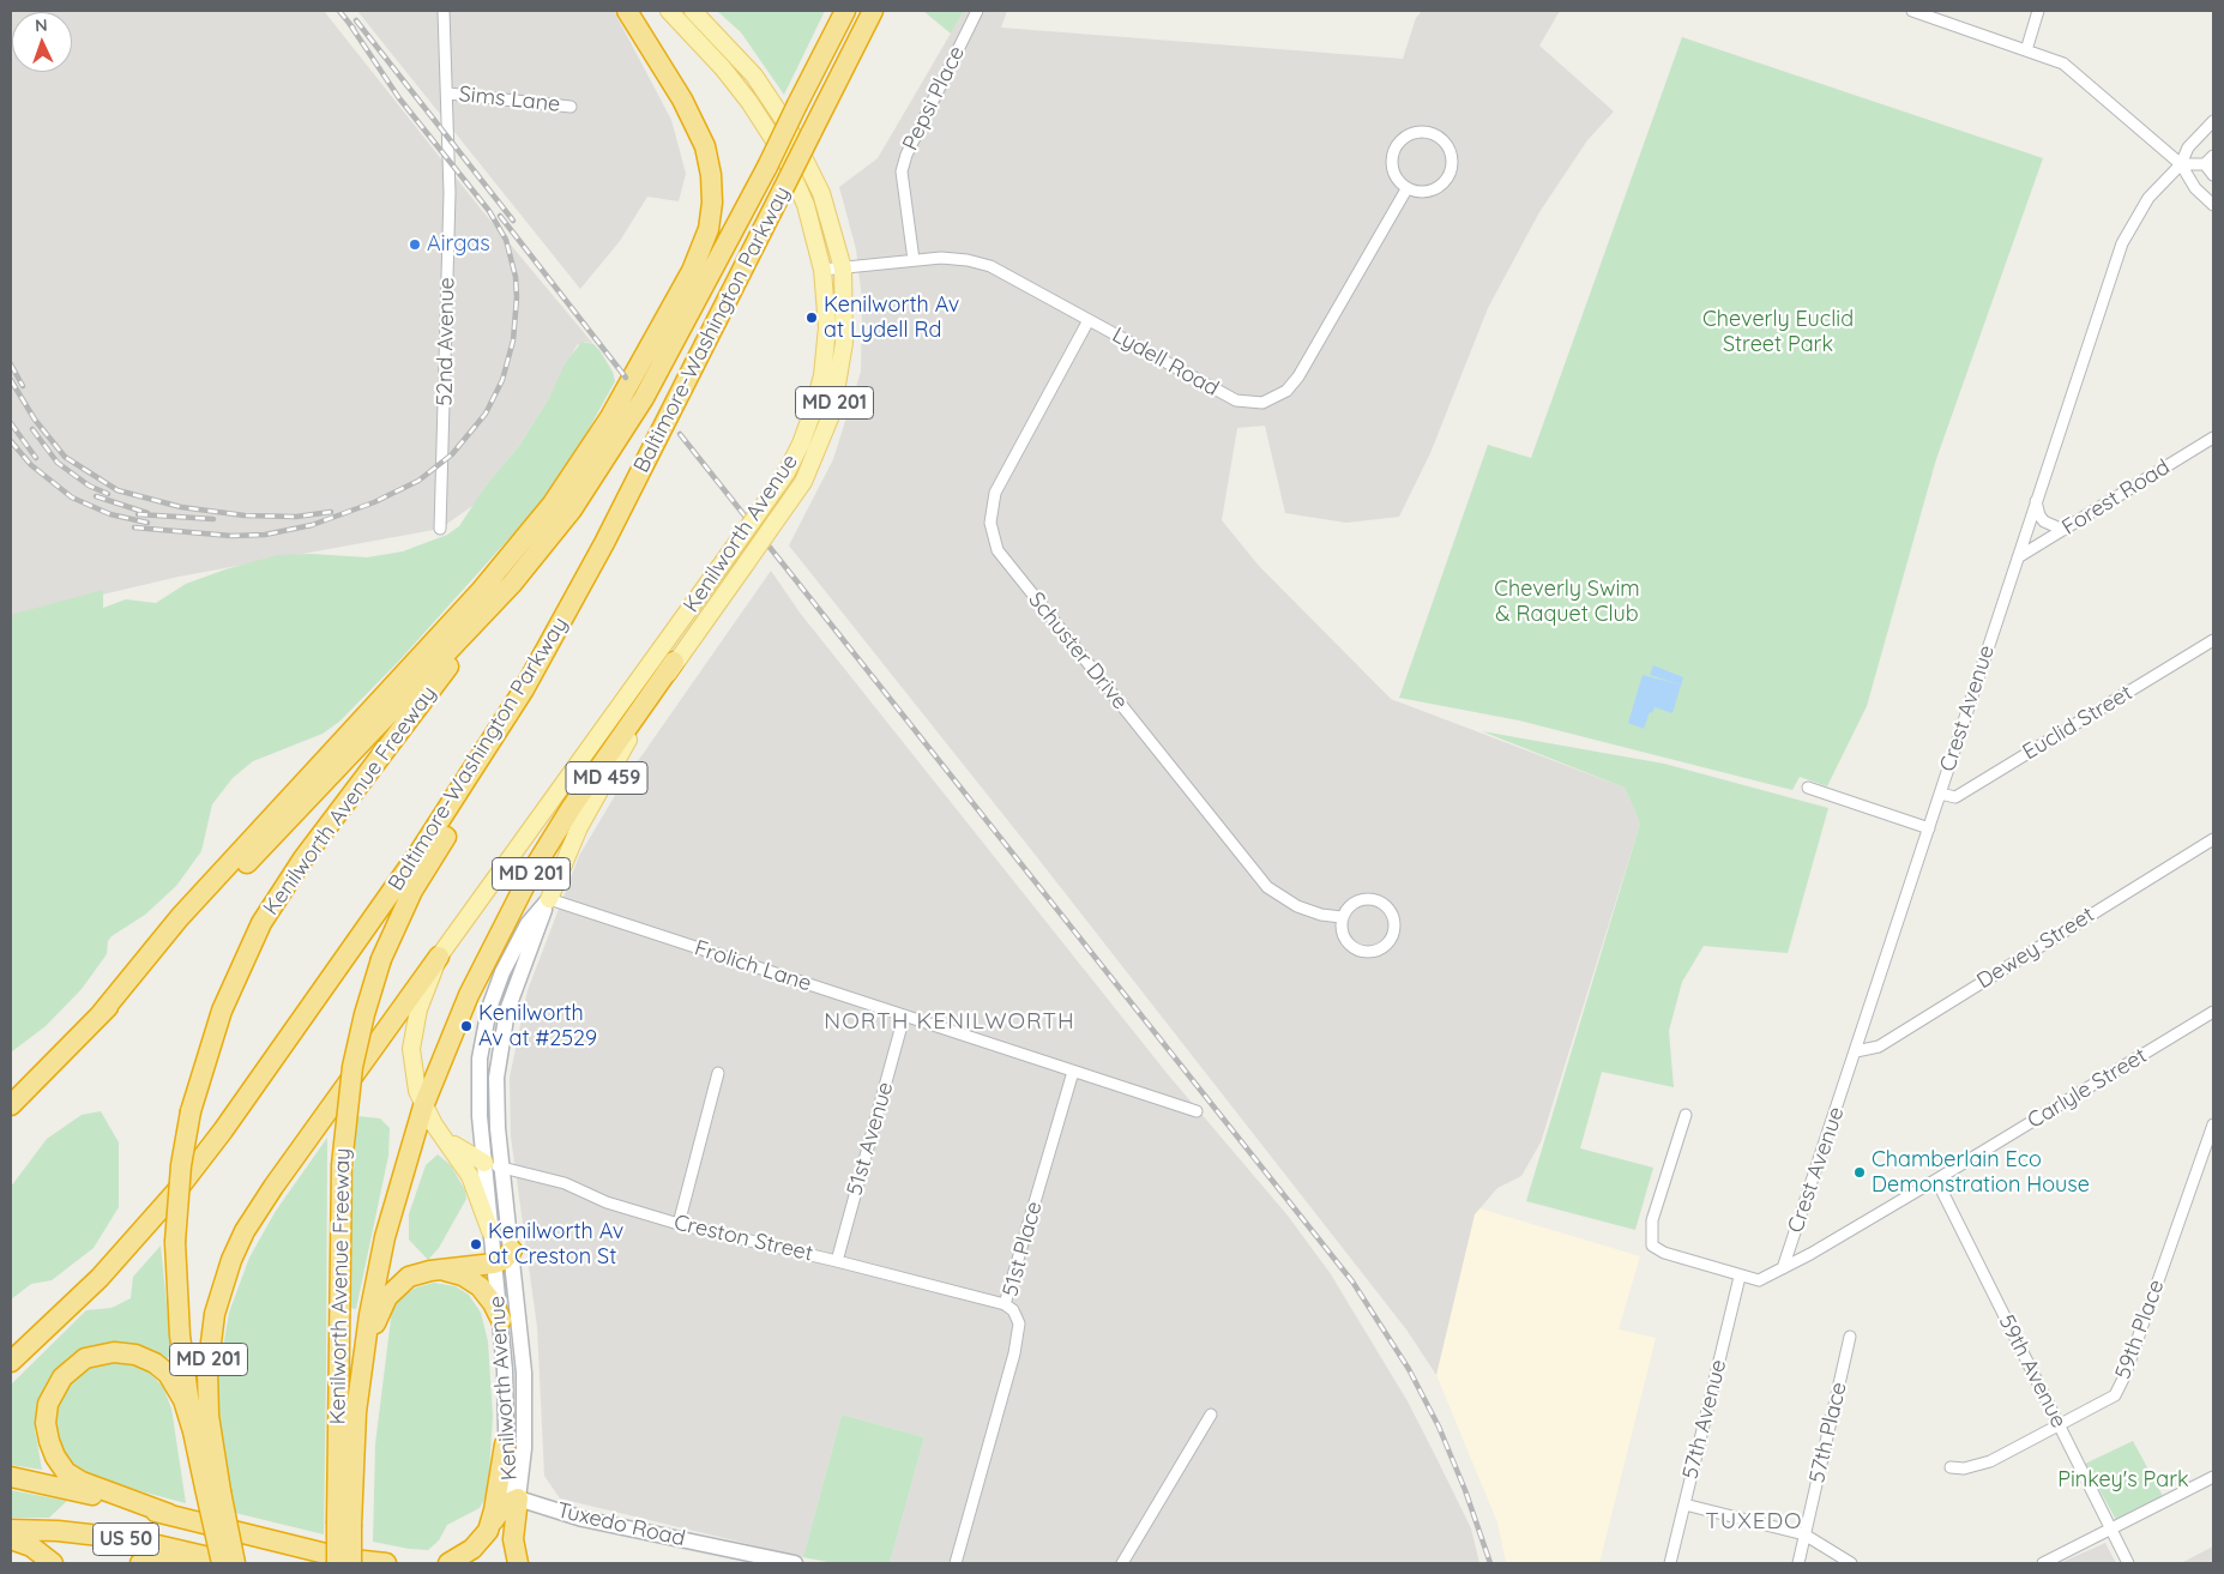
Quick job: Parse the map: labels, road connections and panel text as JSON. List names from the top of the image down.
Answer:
{
  "streets": {
    "highway": [
      "Baltimore-Washington Parkway",
      "MD 201",
      "Kenilworth Avenue Freeway",
      "US 50"
    ],
    "main road": ["Kenilworth Avenue", "MD 459", "Tuxedo Road"],
    "street": [
      "Pepsi Place",
      "Sims Lane",
      "52nd Avenue",
      "Lydell Road",
      "Forest Road",
      "Schuster Drive",
      "Crest Avenue",
      "Euclid Street",
      "Dewey Street",
      "Frolich Lane",
      "Carlyle Street",
      "51st Avenue",
      "Creston Street",
      "51st Place",
      "59th Place",
      "59th Avenue",
      "57th Avenue",
      "57th Place"
    ]
  },
  "crossings": [
    ["Pepsi Place", "Lydell Road"],
    ["Sims Lane", "52nd Avenue"],
    ["Baltimore-Washington Parkway", "Kenilworth Avenue Freeway"],
    ["Lydell Road", "Kenilworth Avenue"],
    ["Lydell Road", "Schuster Drive"],
    ["MD 201", "Kenilworth Avenue"],
    ["MD 201", "Kenilworth Avenue Freeway"],
    ["MD 201", "US 50"],
    ["Forest Road", "Crest Avenue"],
    ["Kenilworth Avenue", "Frolich Lane"],
    ["Kenilworth Avenue", "Creston Street"],
    ["Kenilworth Avenue", "Tuxedo Road"],
    ["Crest Avenue", "Euclid Street"],
    ["Crest Avenue", "Dewey Street"],
    ["Crest Avenue", "Carlyle Street"],
    ["Kenilworth Avenue Freeway", "US 50"],
    ["Frolich Lane", "51st Avenue"],
    ["Frolich Lane", "51st Place"],
    ["Carlyle Street", "59th Avenue"],
    ["Carlyle Street", "57th Avenue"],
    ["51st Avenue", "Creston Street"],
    ["Creston Street", "51st Place"],
    ["59th Place", "59th Avenue"]
  ],
  "districts": ["NORTH KENILWORTH", "TUXEDO"],
  "parks": ["Cheverly Euclid Street Park", "Cheverly Swim & Raquet Club", "Pinkey's Park"],
  "places": [
    "Airgas",
    "Kenilworth Av at Lydell Rd",
    "Kenilworth Av at #2529",
    "Chamberlain Eco Demonstration House",
    "Kenilworth Av at Creston St"
  ],
  "north": "top"
}
